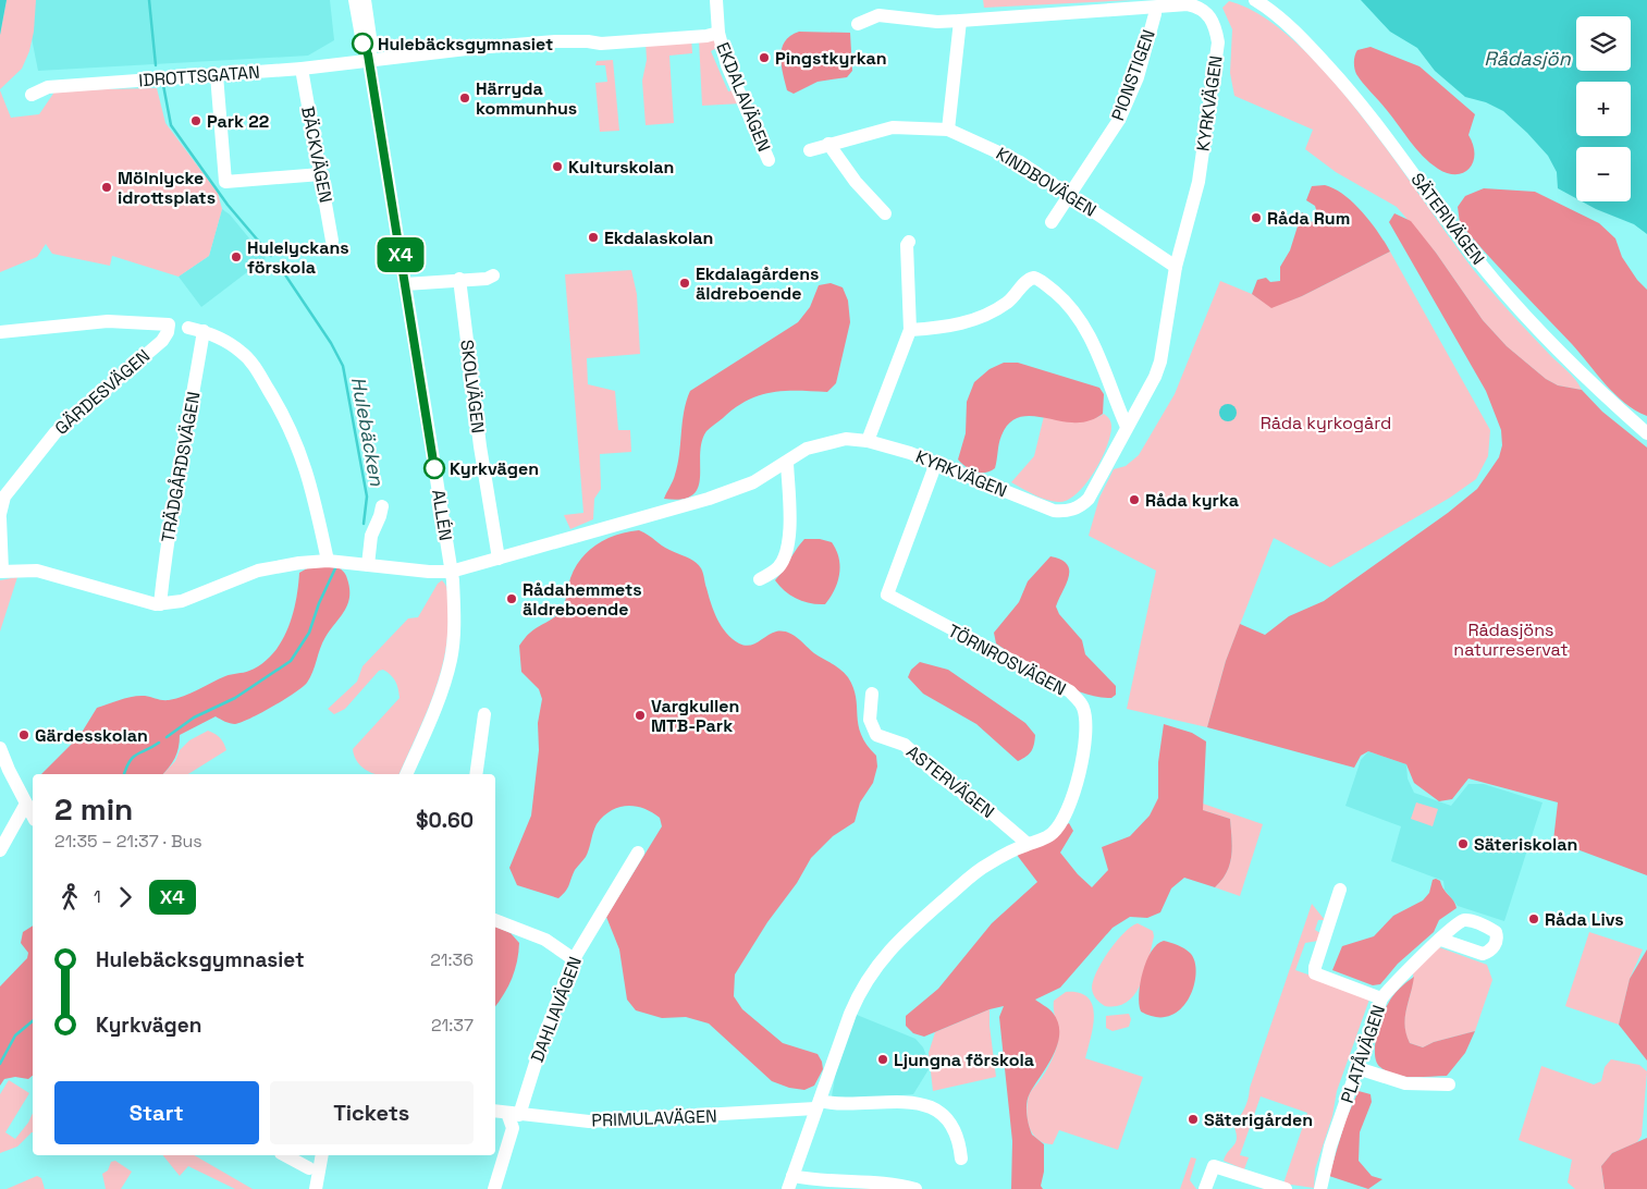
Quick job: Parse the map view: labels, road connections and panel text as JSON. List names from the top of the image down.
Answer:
{
  "streets": {
    "street": [
      "PIONSTIGEN",
      "IDROTTSGATAN",
      "EKDALAVÄGEN",
      "KYRKVÄGEN",
      "BÄCKVÄGEN",
      "KINDBOVÄGEN",
      "SÄTERIVÄGEN",
      "SKOLVÄGEN",
      "GÄRDESVÄGEN",
      "TRÄDGÅRDSVÄGEN",
      "ALLÉN",
      "TÖRNROSVÄGEN",
      "ASTERVÄGEN",
      "DAHLIAVÄGEN",
      "PLATÅVÄGEN",
      "PRIMULAVÄGEN"
    ]
  },
  "crossings": [
    ["PIONSTIGEN", "KYRKVÄGEN"],
    ["PIONSTIGEN", "KINDBOVÄGEN"],
    ["IDROTTSGATAN", "EKDALAVÄGEN"],
    ["IDROTTSGATAN", "BÄCKVÄGEN"],
    ["IDROTTSGATAN", "ALLÉN"],
    ["KYRKVÄGEN", "KINDBOVÄGEN"],
    ["KYRKVÄGEN", "SKOLVÄGEN"],
    ["KYRKVÄGEN", "TRÄDGÅRDSVÄGEN"],
    ["KYRKVÄGEN", "ALLÉN"],
    ["KYRKVÄGEN", "TÖRNROSVÄGEN"],
    ["TÖRNROSVÄGEN", "ASTERVÄGEN"],
    ["TÖRNROSVÄGEN", "PRIMULAVÄGEN"],
    ["DAHLIAVÄGEN", "PRIMULAVÄGEN"]
  ],
  "water": ["Rådasjön", "Hulebäcken"],
  "parks": ["Råda kyrkogård", "Rådasjöns naturreservat"],
  "places": [
    "Hulebäcksgymnasiet",
    "Pingstkyrkan",
    "Härryda kommunhus",
    "Park 22",
    "Kulturskolan",
    "Mölnlycke idrottsplats",
    "Råda Rum",
    "Ekdalaskolan",
    "Hulelyckans förskola",
    "Ekdalagårdens äldreboende",
    "Kyrkvägen",
    "Råda kyrka",
    "Rådahemmets äldreboende",
    "Vargkullen MTB-Park",
    "Gärdesskolan",
    "Säteriskolan",
    "Råda Livs",
    "Ljungna förskola",
    "Säterigården"
  ],
  "lines": ["bus line X4"],
  "page": {
    "on_map": "X4",
    "map_buttons": ["+", "−"],
    "heading": ["2 min", "21:35 – 21:37 · Bus", "$0.60"],
    "legs": ["1", "X4"],
    "list": [
      {
        "name": "Hulebäcksgymnasiet",
        "value": "21:36"
      },
      {
        "name": "Kyrkvägen",
        "value": "21:37"
      }
    ],
    "buttons": ["Start", "Tickets"]
  }
}
